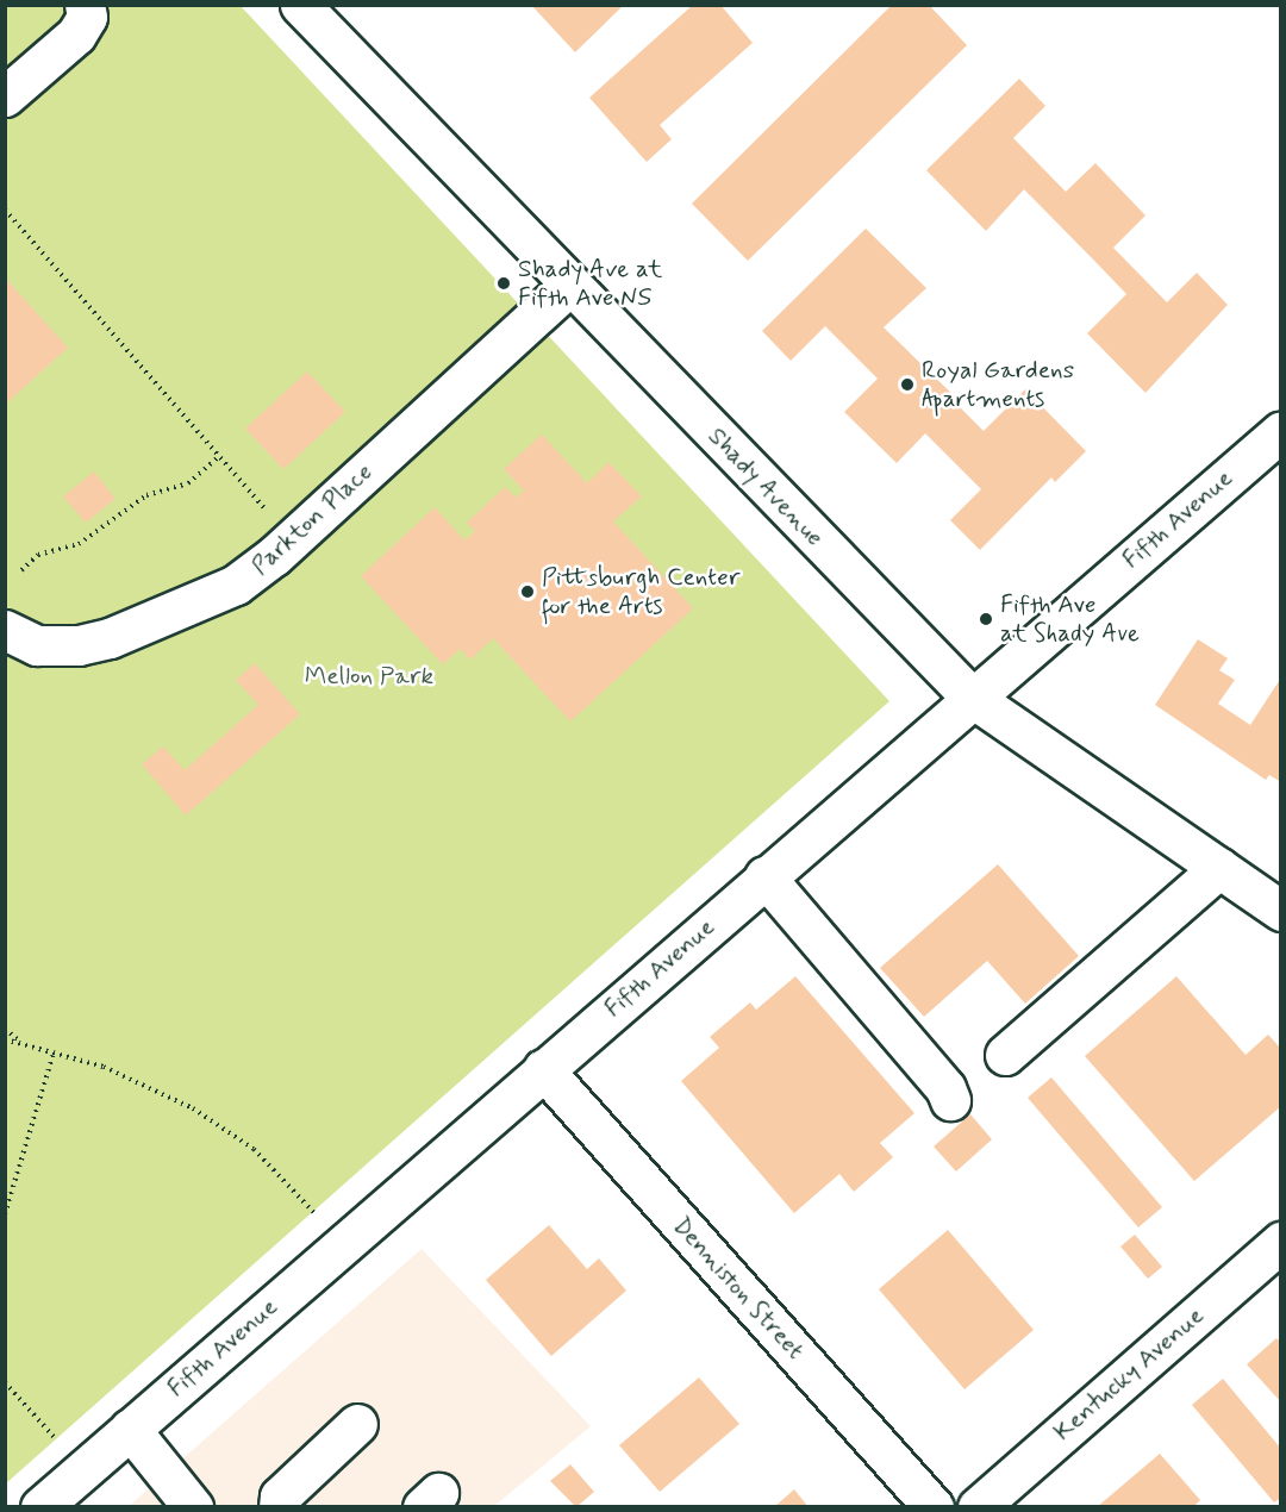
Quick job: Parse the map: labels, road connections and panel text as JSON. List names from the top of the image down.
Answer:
{
  "streets": {
    "main road": [
      "Shady Avenue",
      "Parkton Place",
      "Fifth Avenue",
      "Denniston Street",
      "Kentucky Avenue"
    ]
  },
  "crossings": [
    ["Shady Avenue", "Parkton Place"],
    ["Shady Avenue", "Fifth Avenue"],
    ["Fifth Avenue", "Denniston Street"]
  ],
  "parks": ["Mellon Park"],
  "places": [
    "Shady Ave at Fifth Ave NS",
    "Royal Gardens Apartments",
    "Pittsburgh Center for the Arts",
    "Fifth Ave at Shady Ave"
  ]
}
